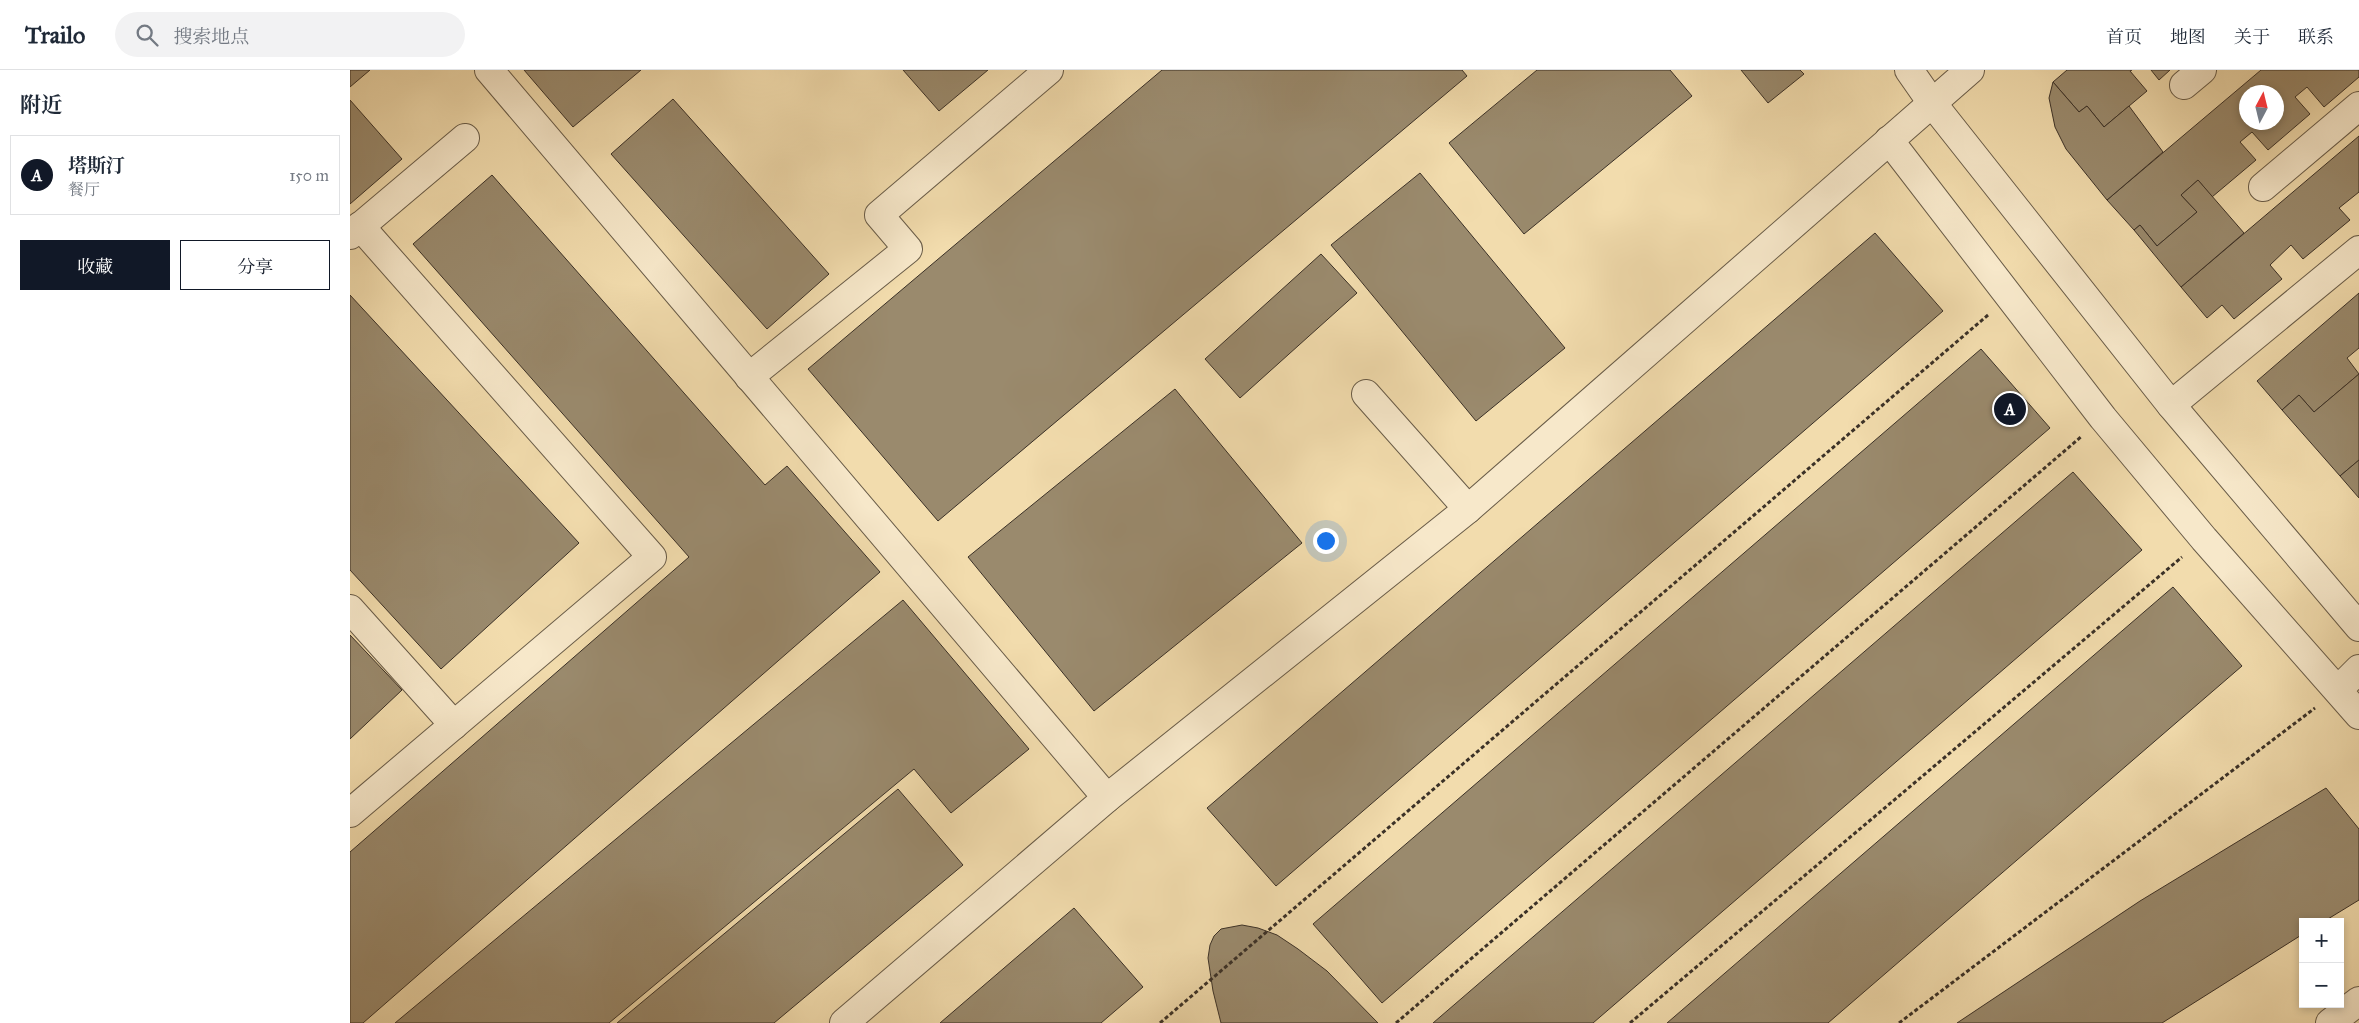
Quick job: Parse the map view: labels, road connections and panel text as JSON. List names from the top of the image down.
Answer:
{
  "north": "top",
  "page": {
    "header": "Trailo",
    "search": "搜索地点",
    "nav": [
      "首页",
      "地图",
      "关于",
      "联系"
    ],
    "heading": "附近",
    "list": [
      {
        "mark": "A",
        "name": "塔斯汀",
        "note": "餐厅",
        "value": "150 m"
      }
    ],
    "buttons": ["收藏", "分享"],
    "pins": "A",
    "map_buttons": ["+", "−"]
  }
}
